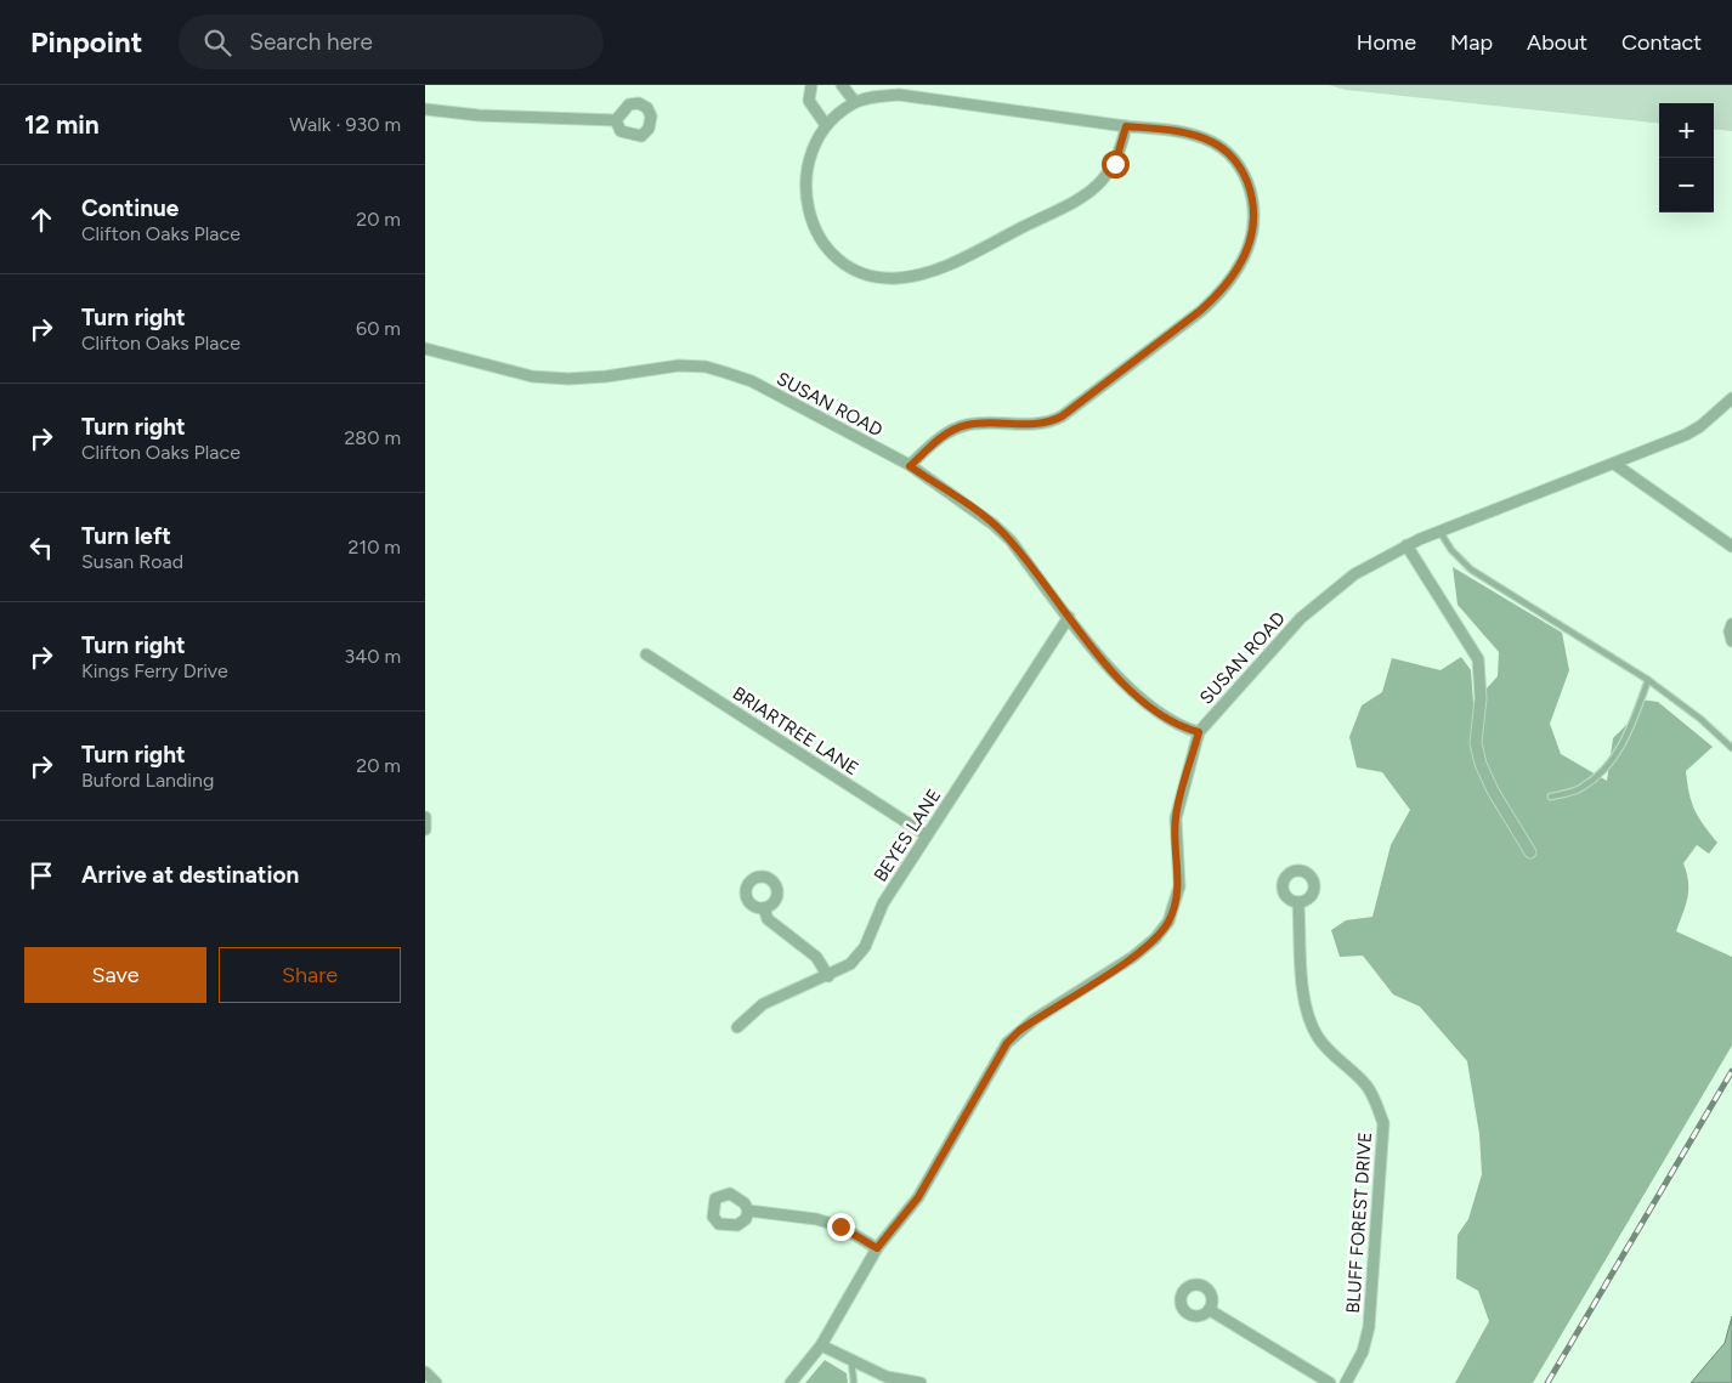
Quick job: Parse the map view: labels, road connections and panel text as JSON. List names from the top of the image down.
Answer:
{
  "streets": {
    "street": [
      "SUSAN ROAD",
      "BRIARTREE LANE",
      "BEYES LANE",
      "BLUFF FOREST DRIVE"
    ]
  },
  "crossings": [
    ["SUSAN ROAD", "BEYES LANE"],
    ["BRIARTREE LANE", "BEYES LANE"]
  ],
  "page": {
    "header": "Pinpoint",
    "search": "Search here",
    "nav": [
      "Home",
      "Map",
      "About",
      "Contact"
    ],
    "heading": ["12 min", "Walk · 930 m"],
    "map_buttons": ["+", "−"],
    "list": [
      ["Continue", "Clifton Oaks Place", "20 m"],
      ["Turn right", "Clifton Oaks Place", "60 m"],
      ["Turn right", "Clifton Oaks Place", "280 m"],
      ["Turn left", "Susan Road", "210 m"],
      ["Turn right", "Kings Ferry Drive", "340 m"],
      ["Turn right", "Buford Landing", "20 m"],
      "Arrive at destination"
    ],
    "buttons": ["Save", "Share"]
  }
}
